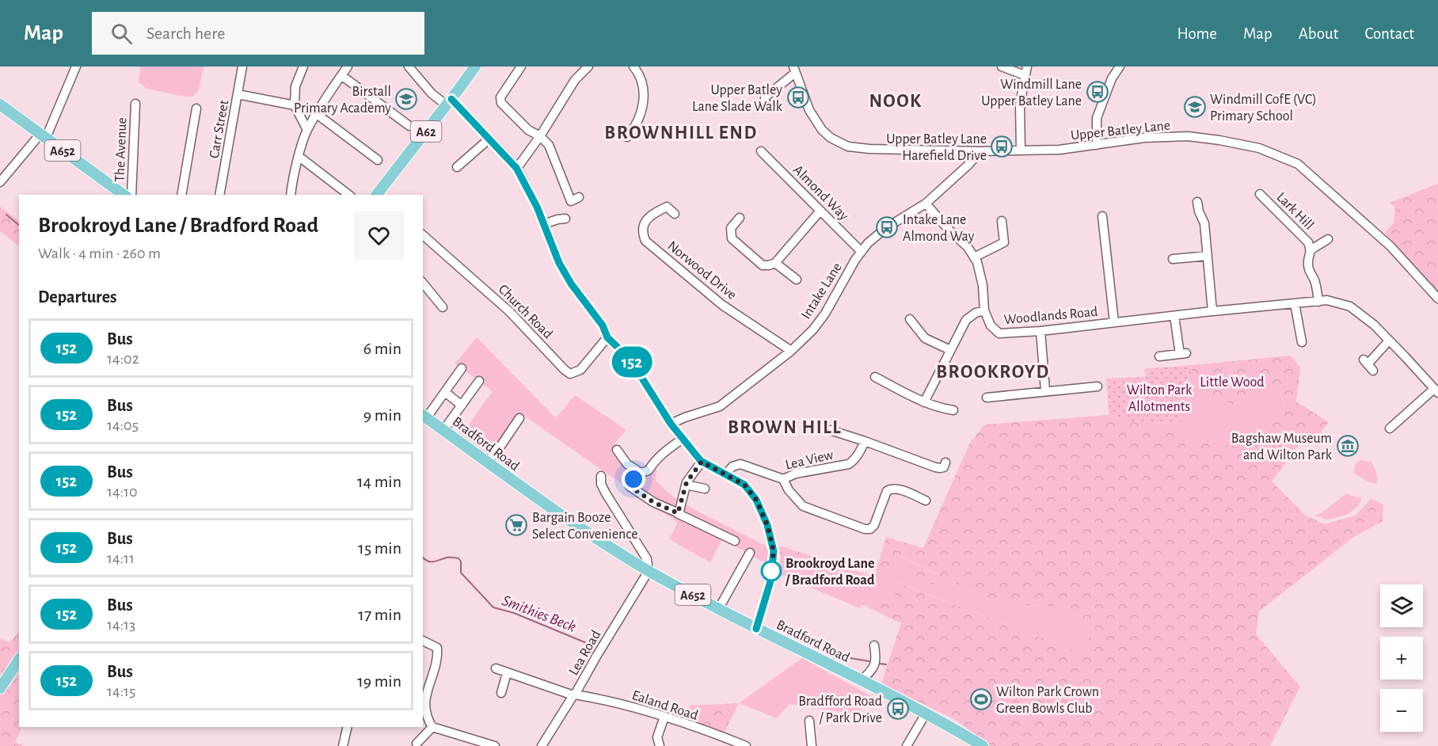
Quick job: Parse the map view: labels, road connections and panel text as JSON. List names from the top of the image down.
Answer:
{
  "streets": {
    "main road": ["A62", "A652", "Bradford Road"],
    "street": [
      "Carr Street",
      "Upper Batley Lane",
      "The Avenue",
      "Almond Way",
      "Lark Hill",
      "Norwood Drive",
      "Intake Lane",
      "Church Road",
      "Woodlands Road",
      "Lea View",
      "Lea Road",
      "Ealand Road"
    ]
  },
  "crossings": [
    ["Upper Batley Lane", "Intake Lane"],
    ["Almond Way", "Intake Lane"],
    ["Lark Hill", "Woodlands Road"],
    ["Norwood Drive", "Intake Lane"],
    ["Intake Lane", "Woodlands Road"],
    ["Bradford Road", "Lea Road"],
    ["Lea Road", "Ealand Road"]
  ],
  "districts": [
    "NOOK",
    "BROWNHILL END",
    "BROOKROYD",
    "BROWN HILL"
  ],
  "water": ["Smithies Beck"],
  "parks": ["Little Wood", "Wilton Park Allotments"],
  "places": {
    "bus stop": [
      "Windmill Lane Upper Batley Lane",
      "Upper Batley Lane Slade Walk",
      "Upper Batley Lane Harefield Drive",
      "Intake Lane Almond Way",
      "Bradfford Road / Park Drive"
    ],
    "school or university": ["Birstall Primary Academy", "Windmill CofE (VC) Primary School"],
    "museum": ["Bagshaw Museum and Wilton Park"],
    "supermarket": ["Bargain Booze Select Convenience"],
    "other": ["Brookroyd Lane / Bradford Road"],
    "sports": ["Wilton Park Crown Green Bowls Club"]
  },
  "lines": ["bus line 152"],
  "page": {
    "header": "Map",
    "search": "Search here",
    "nav": [
      "Home",
      "Map",
      "About",
      "Contact"
    ],
    "on_map": "152",
    "heading": [
      ["Brookroyd Lane / Bradford Road", "Walk · 4 min · 260 m"],
      "Departures"
    ],
    "list": [
      {
        "mark": "152",
        "name": "Bus",
        "note": "14:02",
        "value": "6 min"
      },
      {
        "mark": "152",
        "name": "Bus",
        "note": "14:05",
        "value": "9 min"
      },
      {
        "mark": "152",
        "name": "Bus",
        "note": "14:10",
        "value": "14 min"
      },
      {
        "mark": "152",
        "name": "Bus",
        "note": "14:11",
        "value": "15 min"
      },
      {
        "mark": "152",
        "name": "Bus",
        "note": "14:13",
        "value": "17 min"
      },
      {
        "mark": "152",
        "name": "Bus",
        "note": "14:15",
        "value": "19 min"
      }
    ],
    "map_buttons": ["+", "−"]
  }
}
